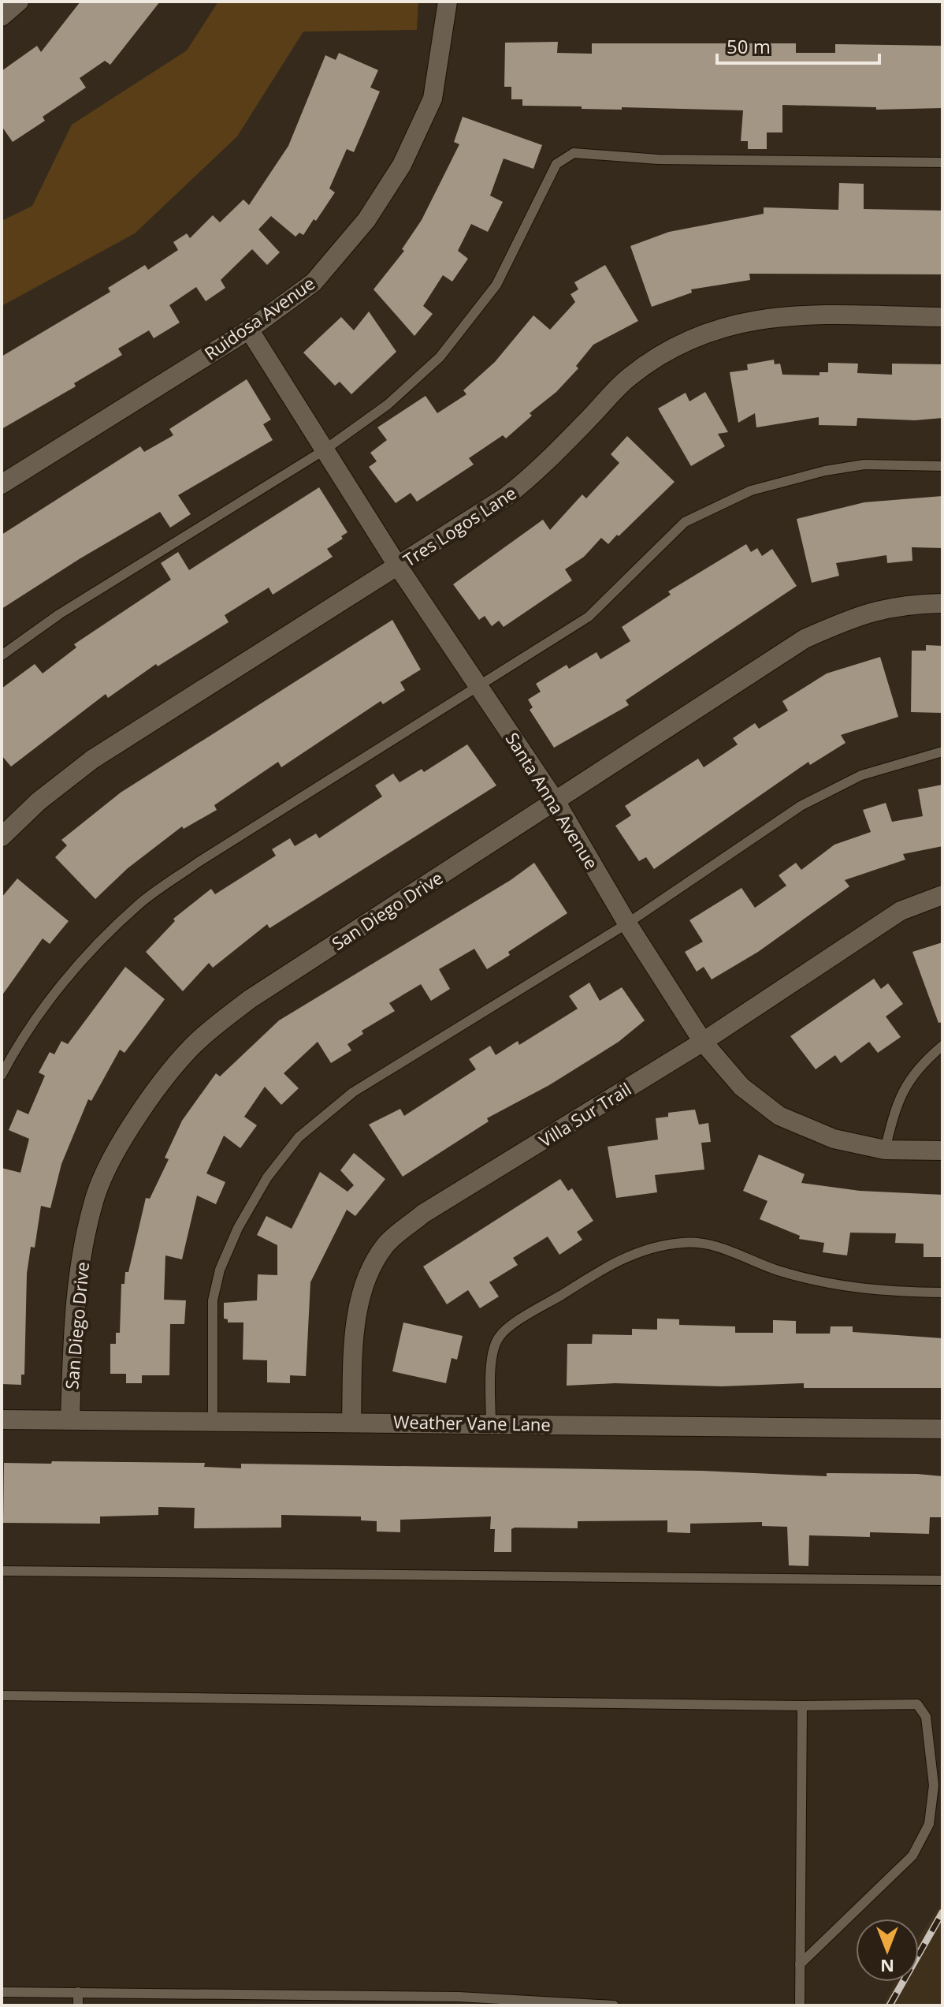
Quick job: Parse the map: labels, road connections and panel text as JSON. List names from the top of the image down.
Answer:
{
  "streets": {
    "street": [
      "Ruidosa Avenue",
      "Tres Logos Lane",
      "Santa Anna Avenue",
      "San Diego Drive",
      "Villa Sur Trail",
      "Weather Vane Lane"
    ]
  },
  "crossings": [
    ["Ruidosa Avenue", "Santa Anna Avenue"],
    ["Tres Logos Lane", "Santa Anna Avenue"],
    ["Santa Anna Avenue", "San Diego Drive"],
    ["Santa Anna Avenue", "Villa Sur Trail"],
    ["San Diego Drive", "Weather Vane Lane"],
    ["Villa Sur Trail", "Weather Vane Lane"]
  ],
  "scale_bar": "50 m",
  "north": "bottom"
}
